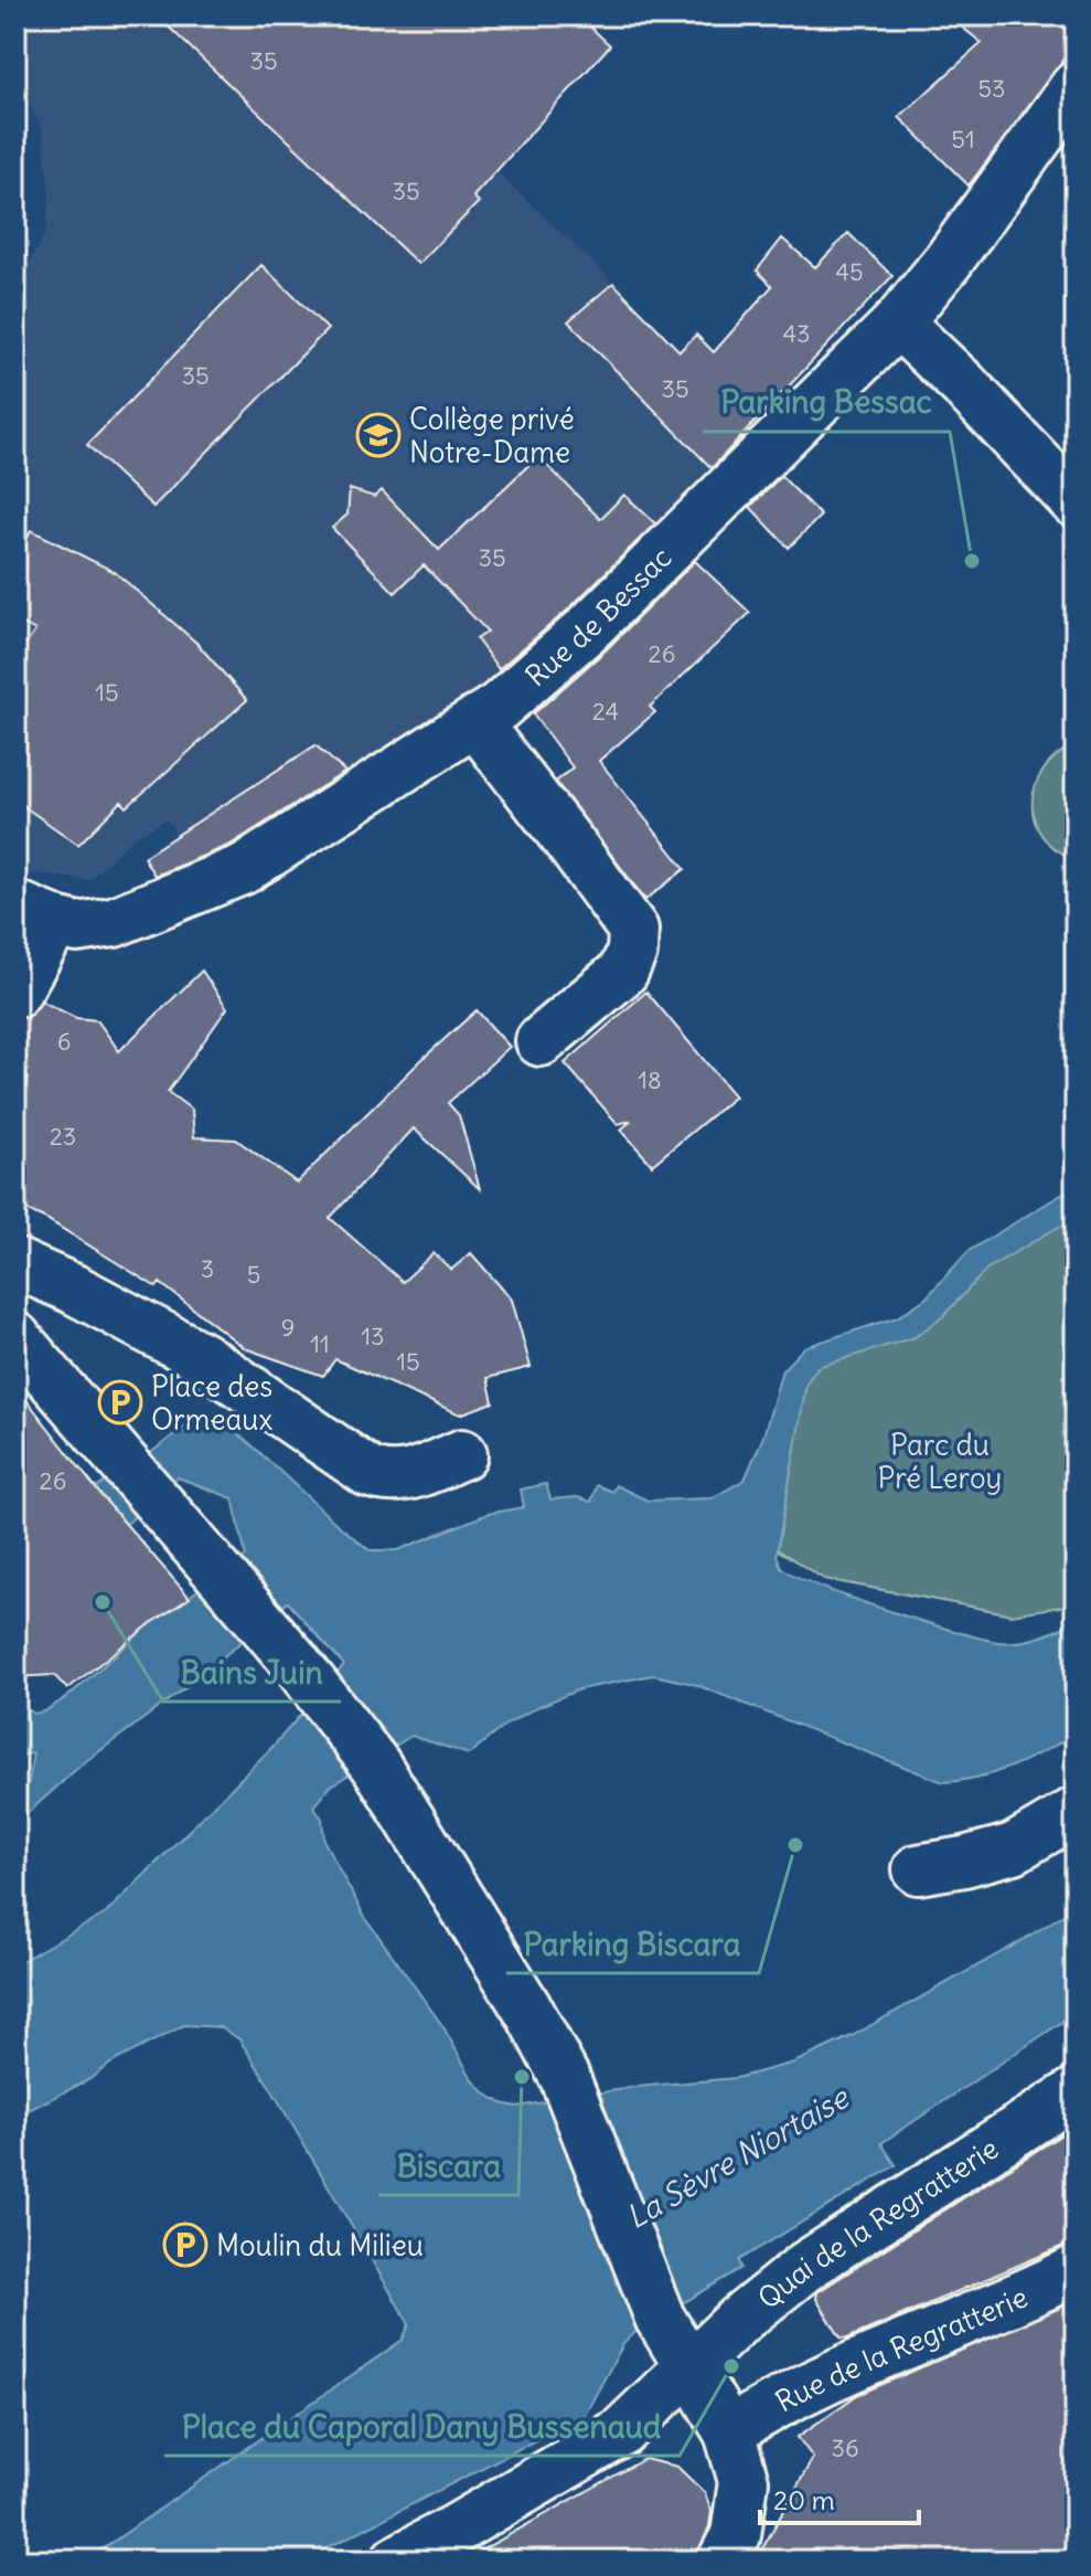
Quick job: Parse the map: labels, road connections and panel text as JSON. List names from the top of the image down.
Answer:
{
  "streets": {
    "street": ["Rue de Bessac", "Quai de la Regratterie", "Rue de la Regratterie"]
  },
  "water": ["La Sèvre Niortaise"],
  "parks": ["Parc du Pré Leroy"],
  "places": {
    "school or university": ["Collège privé Notre-Dame"],
    "other": [
      "Parking Bessac",
      "Bains Juin",
      "Parking Biscara",
      "Biscara",
      "Place du Caporal Dany Bussenaud"
    ],
    "parking": ["Place des Ormeaux", "Moulin du Milieu"]
  },
  "house_numbers": [
    "35",
    "53",
    "51",
    "35",
    "45",
    "43",
    "35",
    "35",
    "35",
    "26",
    "15",
    "24",
    "6",
    "18",
    "23",
    "3",
    "5",
    "9",
    "13",
    "11",
    "15",
    "26",
    "36"
  ],
  "scale_bar": "20 m"
}
